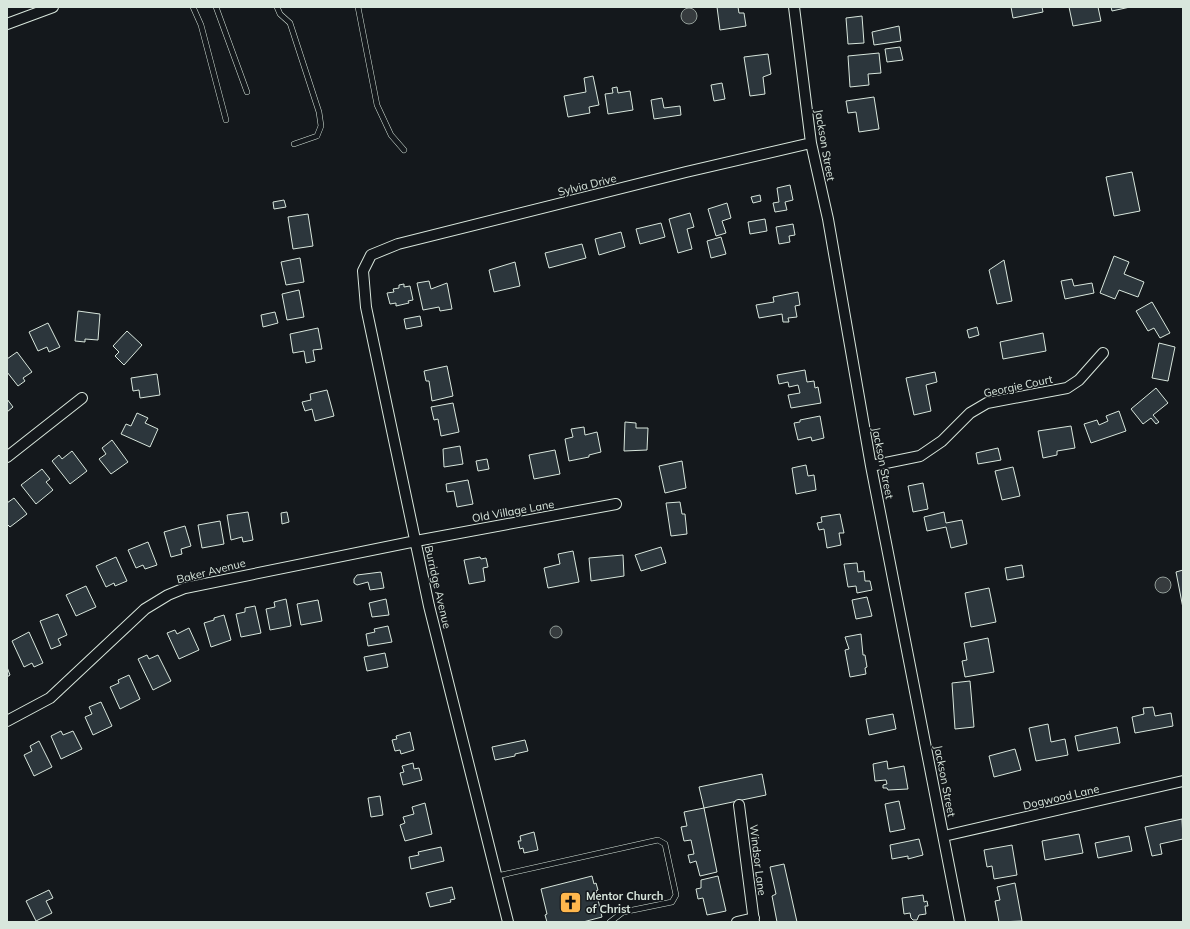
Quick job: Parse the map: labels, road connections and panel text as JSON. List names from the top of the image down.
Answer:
{
  "streets": {
    "street": [
      "Jackson Street",
      "Sylvia Drive",
      "Georgie Court",
      "Old Village Lane",
      "Baker Avenue",
      "Burridge Avenue",
      "Dogwood Lane",
      "Windsor Lane"
    ]
  },
  "crossings": [
    ["Jackson Street", "Sylvia Drive"],
    ["Jackson Street", "Georgie Court"],
    ["Jackson Street", "Dogwood Lane"],
    ["Sylvia Drive", "Burridge Avenue"],
    ["Old Village Lane", "Baker Avenue"],
    ["Old Village Lane", "Burridge Avenue"],
    ["Baker Avenue", "Burridge Avenue"]
  ],
  "places": {
    "church": ["Mentor Church of Christ"]
  }
}
